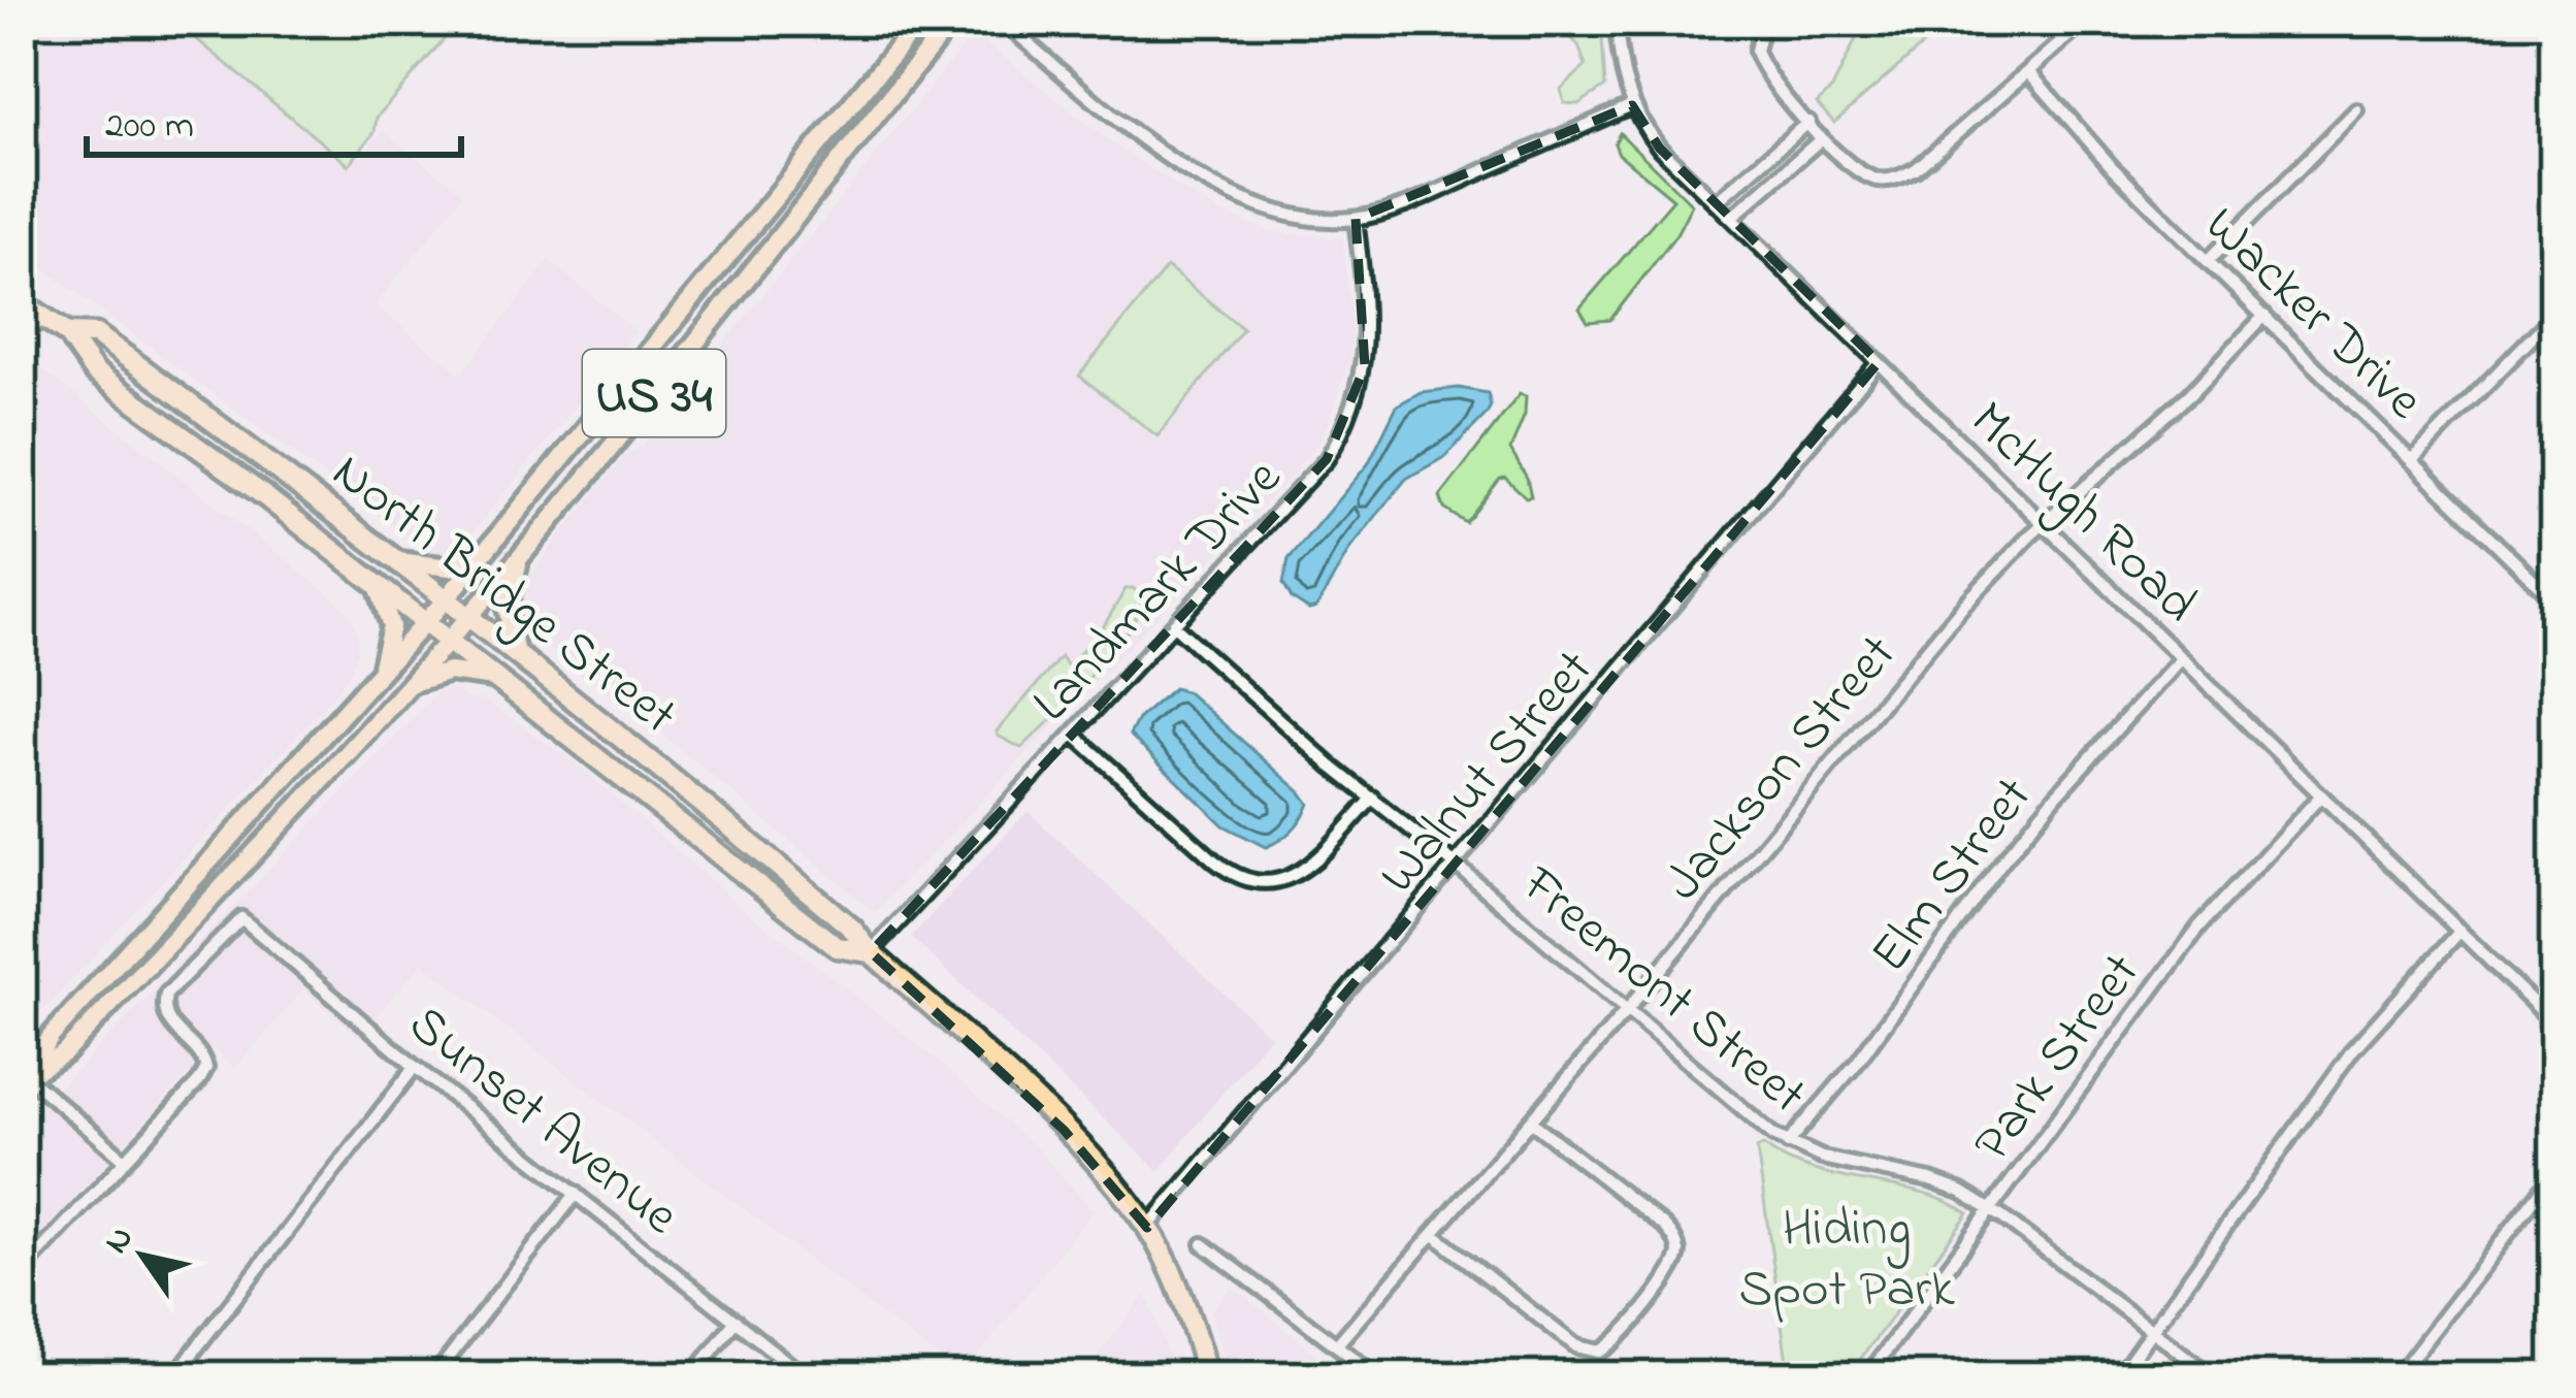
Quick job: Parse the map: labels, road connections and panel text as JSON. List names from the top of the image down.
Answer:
{
  "streets": {
    "highway": ["North Bridge Street"],
    "main road": ["US 34"],
    "street": [
      "Wacker Drive",
      "McHugh Road",
      "Landmark Drive",
      "Jackson Street",
      "Walnut Street",
      "Elm Street",
      "Freemont Street",
      "Park Street",
      "Sunset Avenue"
    ]
  },
  "crossings": [
    ["Wacker Drive", "Jackson Street"],
    ["US 34", "North Bridge Street"],
    ["McHugh Road", "Jackson Street"],
    ["McHugh Road", "Walnut Street"],
    ["McHugh Road", "Elm Street"],
    ["McHugh Road", "Park Street"],
    ["Landmark Drive", "North Bridge Street"],
    ["Landmark Drive", "Freemont Street"],
    ["North Bridge Street", "Walnut Street"],
    ["Jackson Street", "Freemont Street"],
    ["Walnut Street", "Freemont Street"],
    ["Elm Street", "Freemont Street"],
    ["Freemont Street", "Park Street"]
  ],
  "parks": ["Hiding Spot Park"],
  "scale_bar": "200 m",
  "north": "top left"
}
